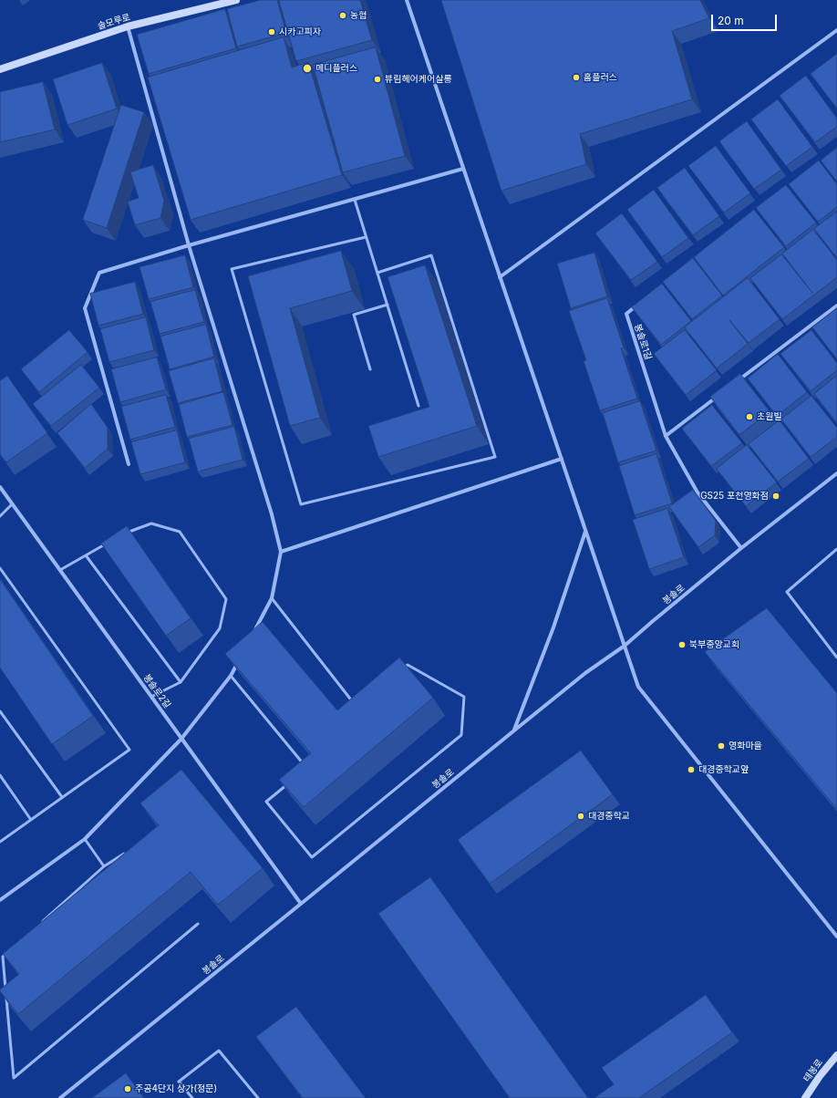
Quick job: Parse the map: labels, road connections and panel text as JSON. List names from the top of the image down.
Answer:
{
  "streets": {
    "main road": ["솔모루로", "태봉로"],
    "street": ["봉솔로1길", "봉솔로", "봉솔로2길"]
  },
  "crossings": [
    ["봉솔로1길", "봉솔로"],
    ["봉솔로", "봉솔로2길"]
  ],
  "places": [
    "농협",
    "시카고피자",
    "메디플러스",
    "홈플러스",
    "뷰림헤어케어살롱",
    "초원빌",
    "GS25 포천영화점",
    "북부중앙교회",
    "영화마을",
    "대경중학교앞",
    "대경중학교",
    "주공4단지 상가(정문)"
  ],
  "scale_bar": "20 m"
}
